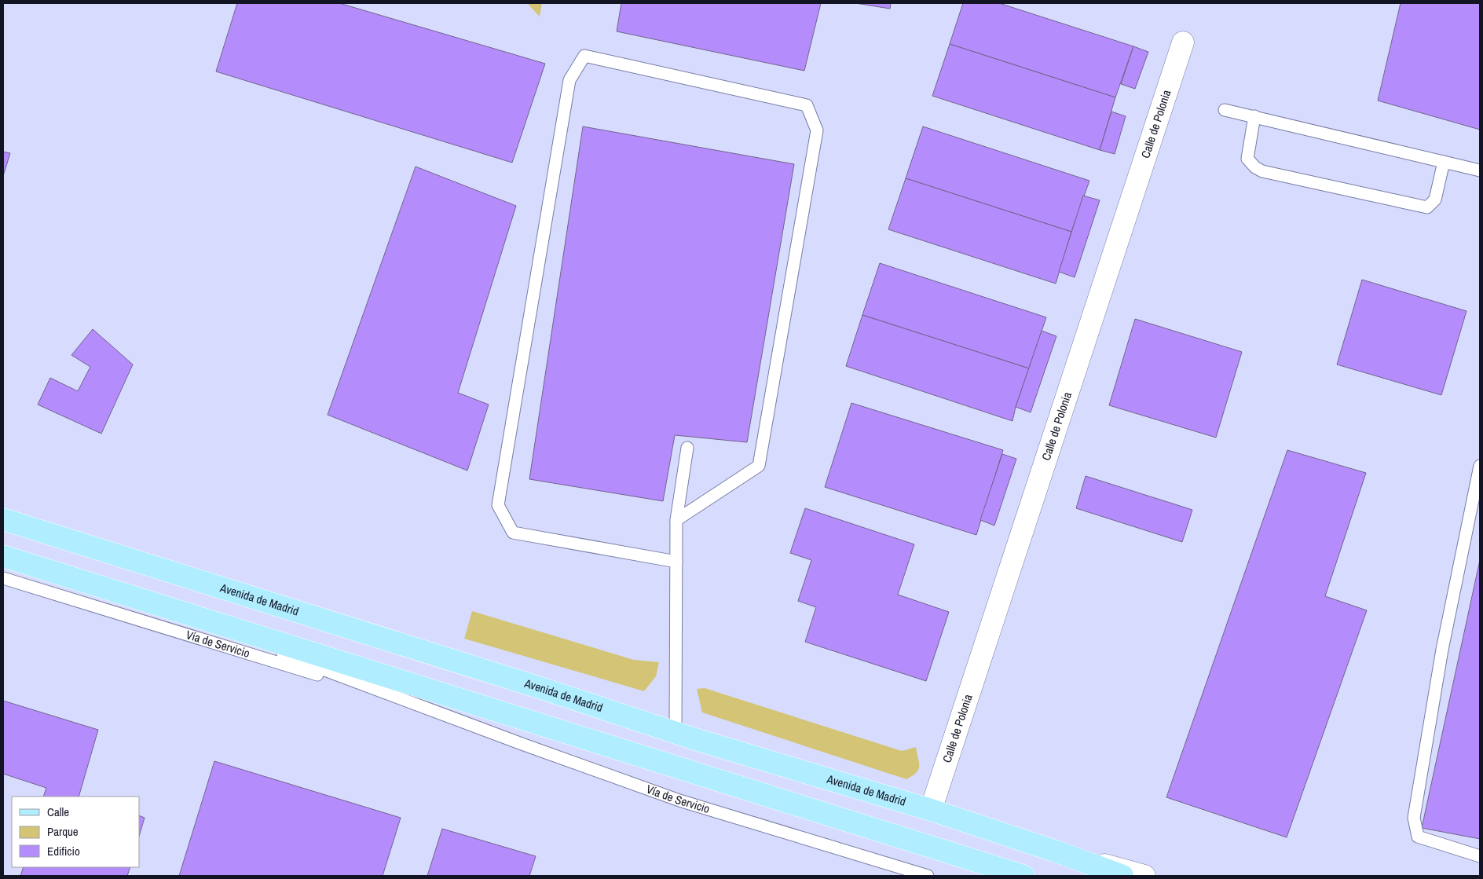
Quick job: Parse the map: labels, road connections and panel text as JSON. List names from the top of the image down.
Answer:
{
  "streets": {
    "main road": ["Avenida de Madrid"],
    "street": ["Calle de Polonia"],
    "lane": ["Vía de Servicio"]
  },
  "crossings": [
    ["Calle de Polonia", "Avenida de Madrid"]
  ],
  "legend": ["Calle", "Parque", "Edificio"]
}
